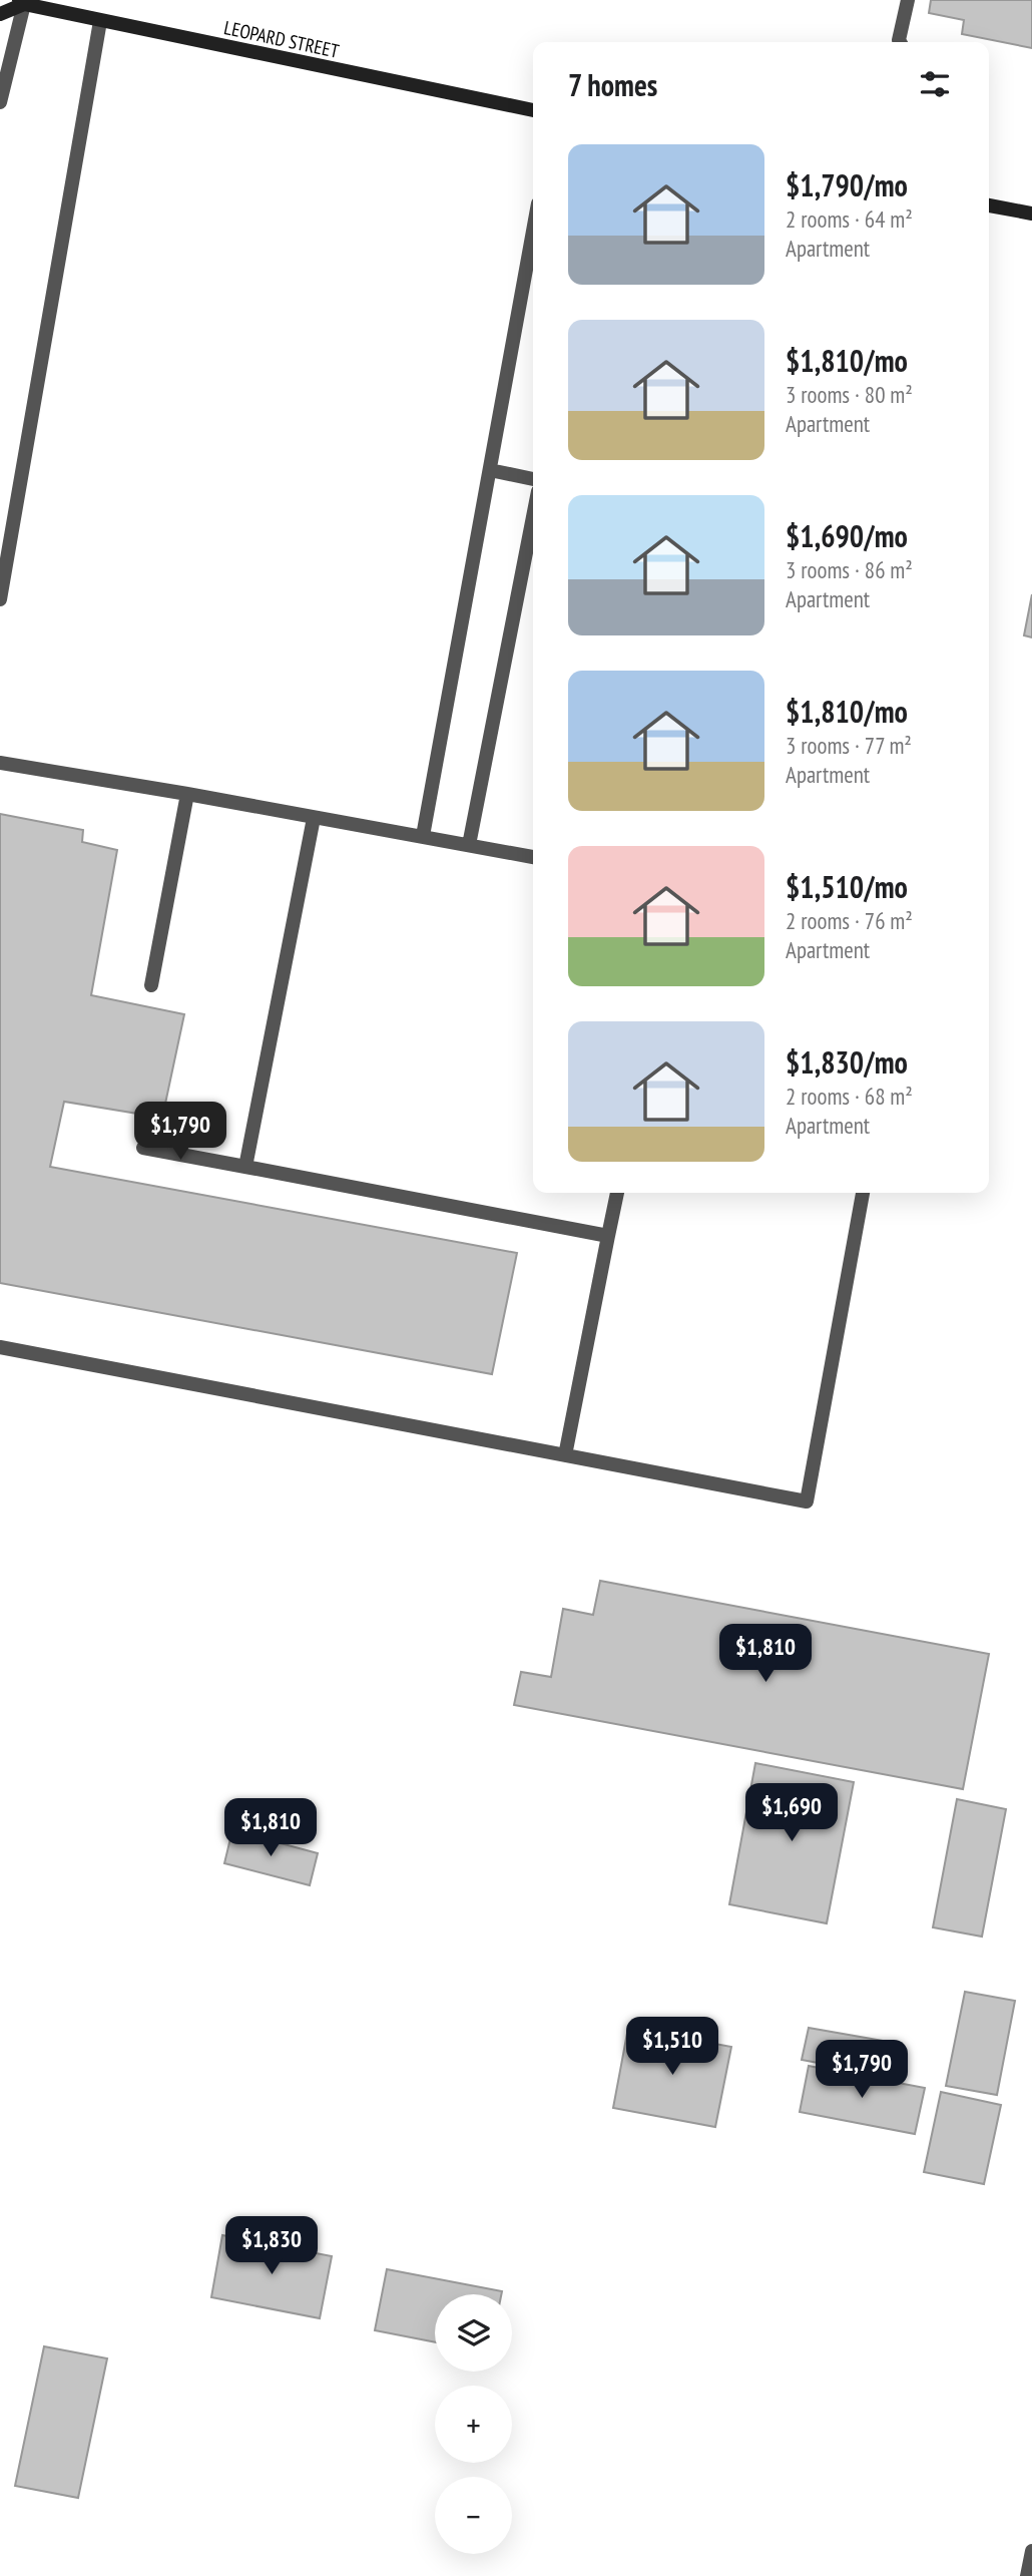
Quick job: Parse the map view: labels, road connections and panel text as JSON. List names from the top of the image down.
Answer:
{
  "streets": {
    "main road": ["LEOPARD STREET"]
  },
  "page": {
    "heading": "7 homes",
    "list": [
      {
        "name": "$1,790/mo",
        "note": "2 rooms · 64 m² · Apartment"
      },
      {
        "name": "$1,810/mo",
        "note": "3 rooms · 80 m² · Apartment"
      },
      {
        "name": "$1,690/mo",
        "note": "3 rooms · 86 m² · Apartment"
      },
      {
        "name": "$1,810/mo",
        "note": "3 rooms · 77 m² · Apartment"
      },
      {
        "name": "$1,510/mo",
        "note": "2 rooms · 76 m² · Apartment"
      },
      {
        "name": "$1,830/mo",
        "note": "2 rooms · 68 m² · Apartment"
      }
    ],
    "price": [
      "$1,790",
      "$1,810",
      "$1,690",
      "$1,810",
      "$1,510",
      "$1,790",
      "$1,830"
    ],
    "map_buttons": ["+", "−"]
  }
}
